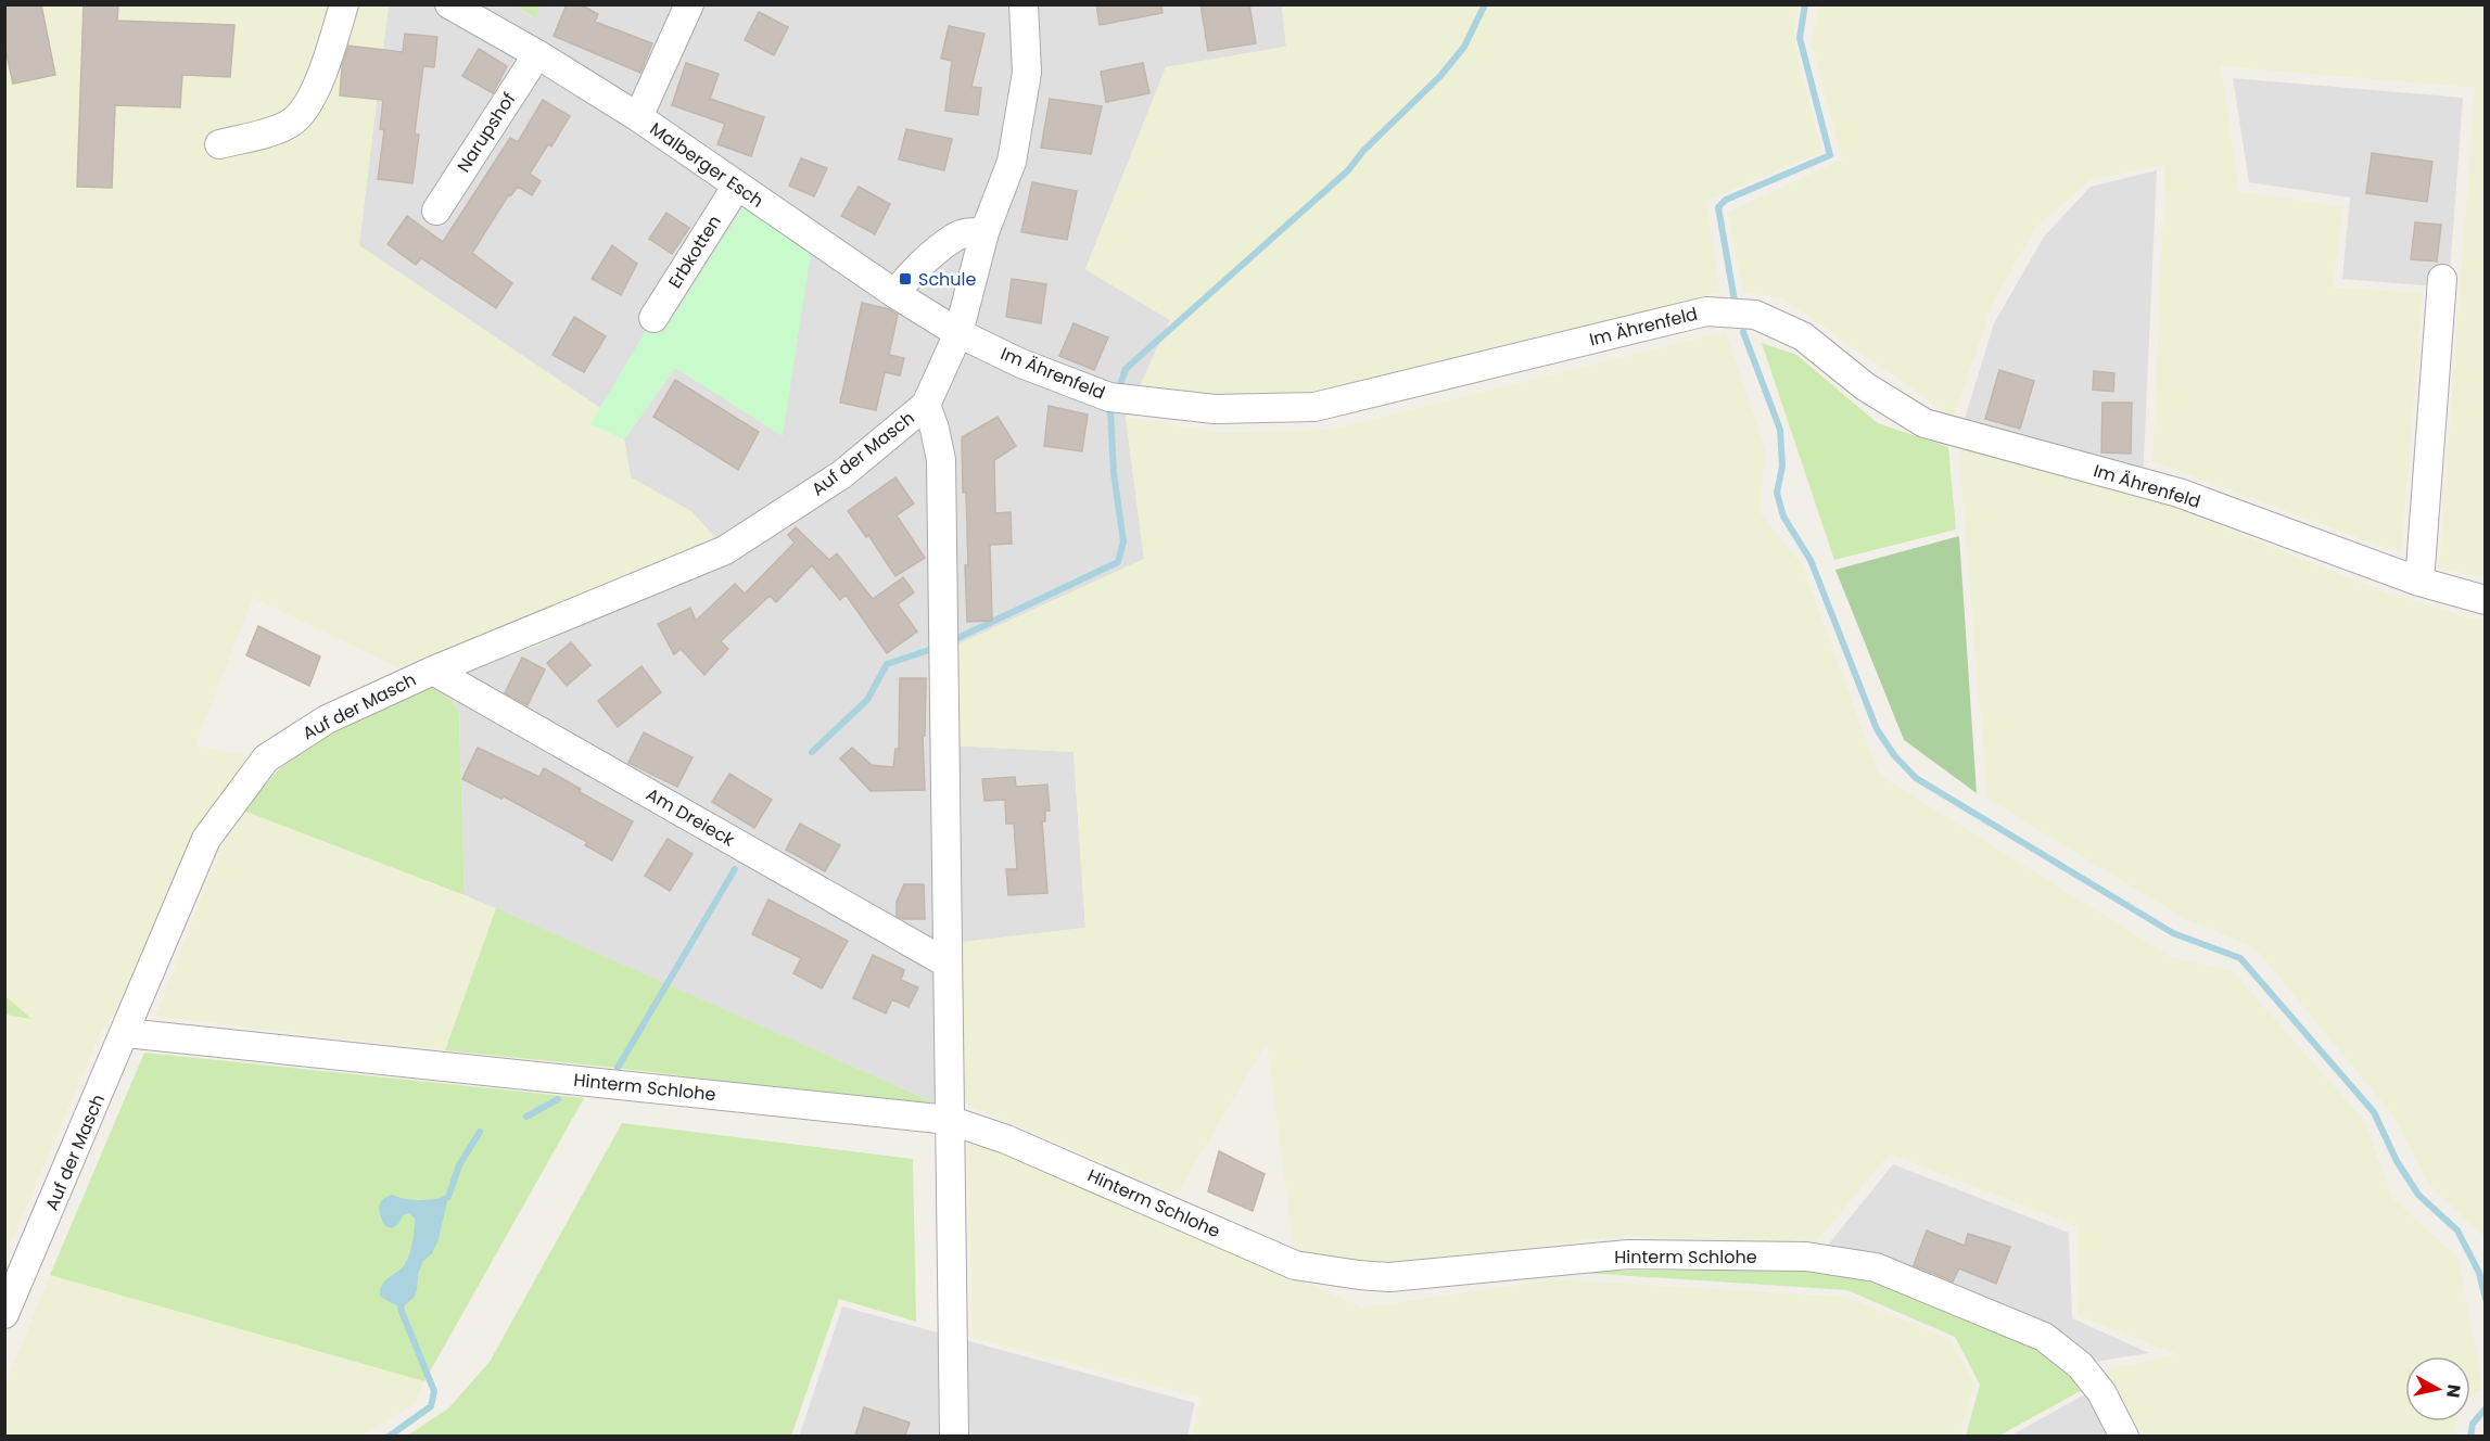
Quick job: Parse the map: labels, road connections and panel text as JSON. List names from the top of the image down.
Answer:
{
  "streets": {
    "street": [
      "Narupshof",
      "Malberger Esch",
      "Erbkotten",
      "Im Ährenfeld",
      "Auf der Masch",
      "Am Dreieck",
      "Hinterm Schlohe"
    ]
  },
  "crossings": [
    ["Narupshof", "Malberger Esch"],
    ["Malberger Esch", "Erbkotten"],
    ["Malberger Esch", "Im Ährenfeld"],
    ["Auf der Masch", "Am Dreieck"],
    ["Auf der Masch", "Hinterm Schlohe"]
  ],
  "places": {
    "transit": ["Schule"]
  },
  "north": "right"
}
